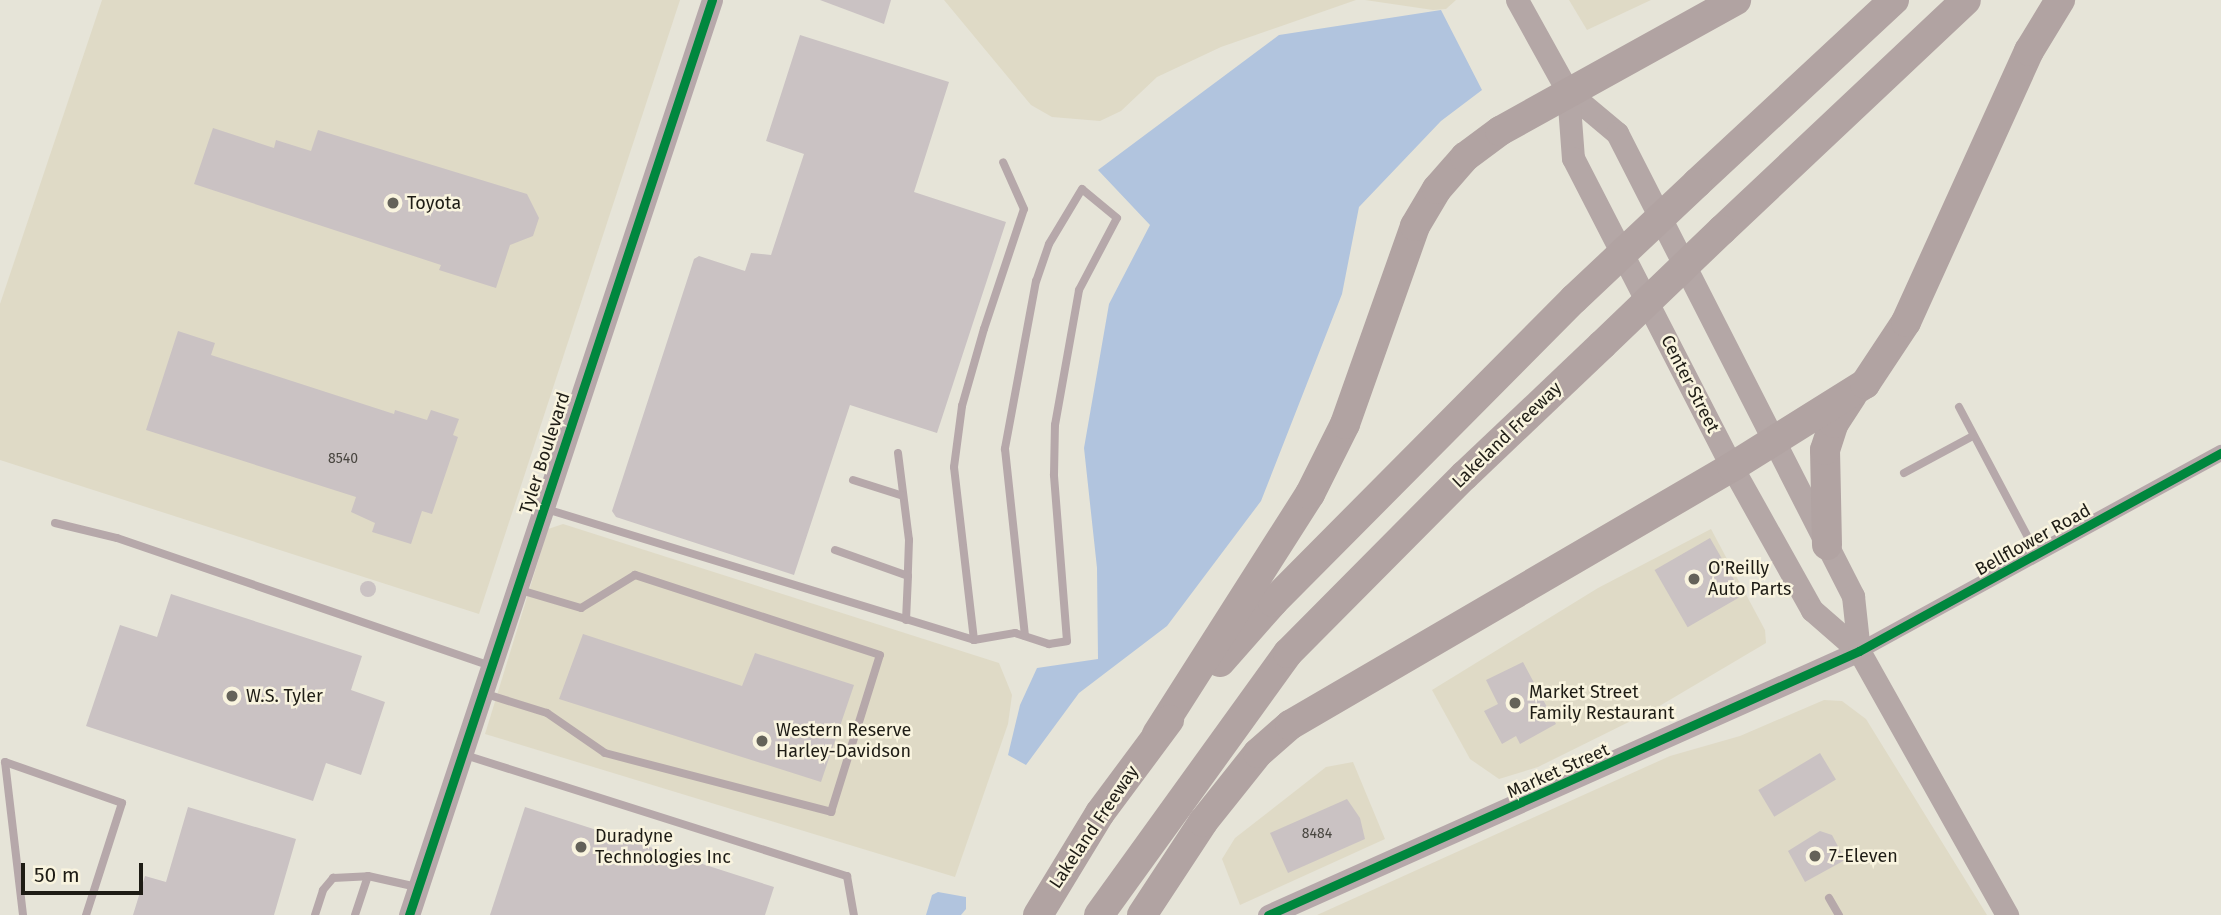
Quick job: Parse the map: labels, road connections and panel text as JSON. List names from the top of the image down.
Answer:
{
  "streets": {
    "highway": ["Lakeland Freeway"],
    "main road": ["Center Street"],
    "street": ["Tyler Boulevard", "Bellflower Road", "Market Street"]
  },
  "crossings": [
    ["Center Street", "Bellflower Road"],
    ["Center Street", "Market Street"],
    ["Bellflower Road", "Market Street"]
  ],
  "places": [
    "Toyota",
    "O'Reilly Auto Parts",
    "W.S. Tyler",
    "Market Street Family Restaurant",
    "Western Reserve Harley-Davidson",
    "Duradyne Technologies Inc",
    "7-Eleven"
  ],
  "house_numbers": ["8540", "8484"],
  "scale_bar": "50 m"
}
